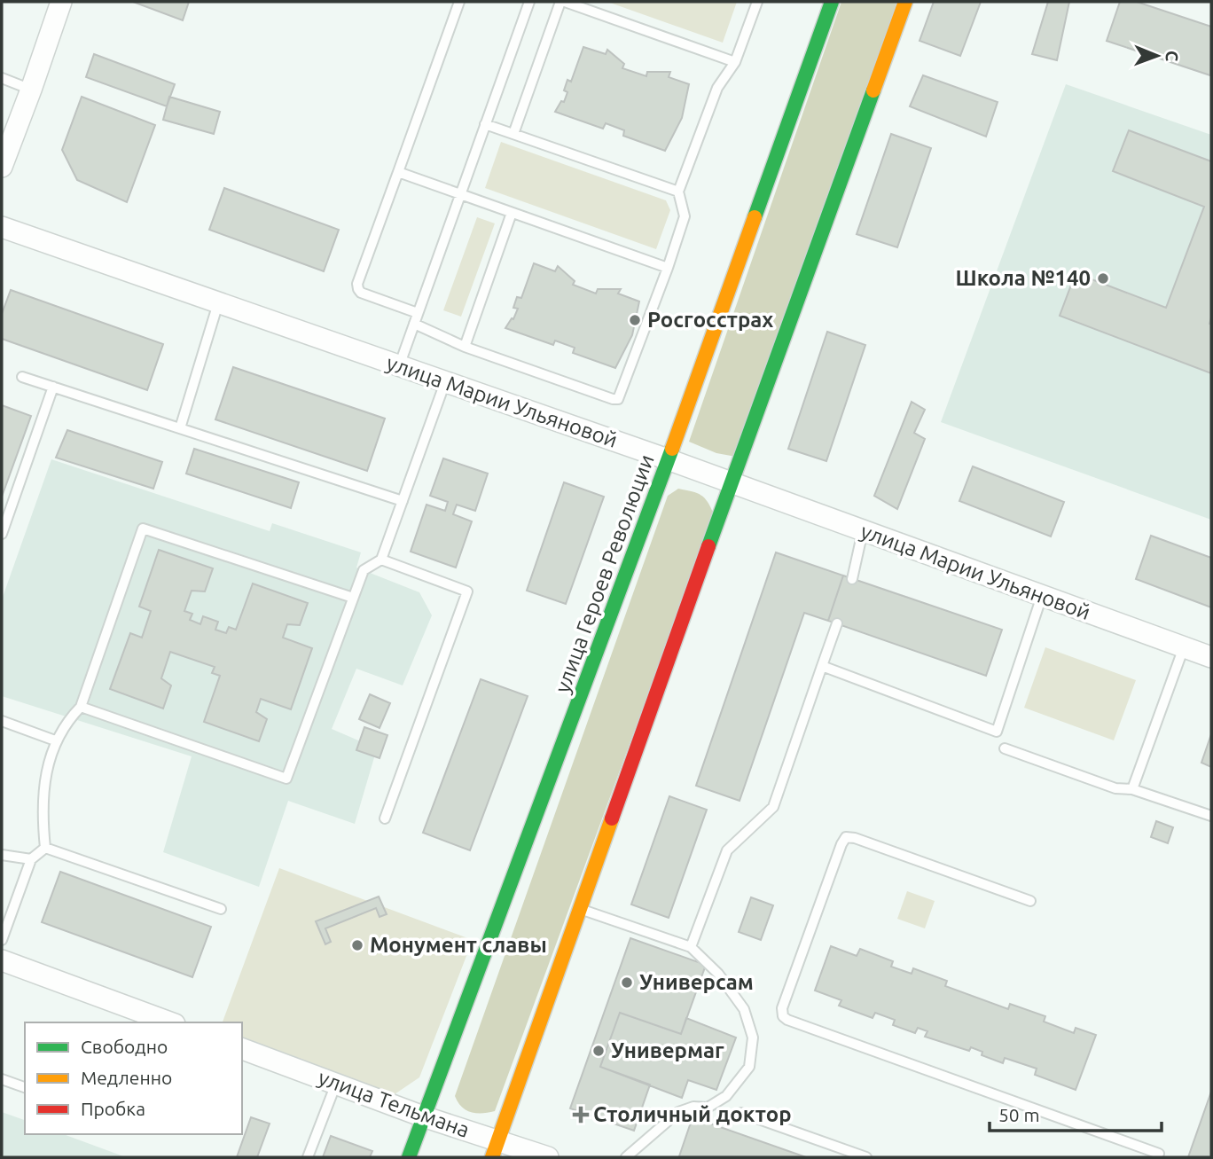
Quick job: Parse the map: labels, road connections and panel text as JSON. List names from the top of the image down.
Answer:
{
  "streets": {
    "street": ["улица Марии Ульяновой", "улица Героев Революции", "улица Тельмана"]
  },
  "crossings": [
    ["улица Марии Ульяновой", "улица Героев Революции"],
    ["улица Героев Революции", "улица Тельмана"]
  ],
  "places": {
    "other": [
      "Школа №140",
      "Росгосстрах",
      "Монумент славы",
      "Универсам",
      "Универмаг"
    ],
    "health": ["Столичный доктор"]
  },
  "legend": ["Свободно", "Медленно", "Пробка"],
  "scale_bar": "50 m",
  "north": "right"
}
